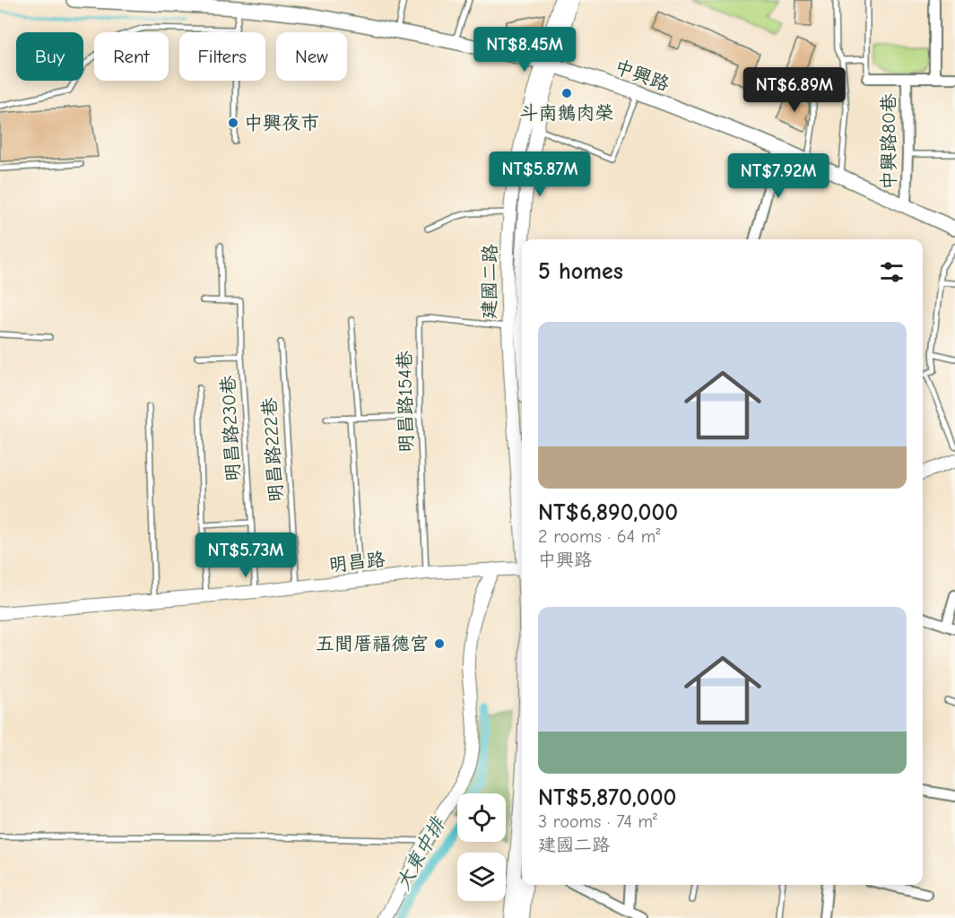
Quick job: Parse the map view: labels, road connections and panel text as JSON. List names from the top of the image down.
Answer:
{
  "streets": {
    "main road": ["中興路"],
    "street": ["中興路80巷", "建國二路", "明昌路"],
    "lane": ["明昌路154巷", "明昌路230巷", "明昌路222巷"]
  },
  "crossings": [
    ["中興路", "中興路80巷"],
    ["中興路", "建國二路"],
    ["建國二路", "明昌路154巷"],
    ["明昌路154巷", "明昌路"],
    ["明昌路230巷", "明昌路"],
    ["明昌路222巷", "明昌路"]
  ],
  "water": ["大東中排"],
  "places": ["斗南鵝肉榮", "中興夜市", "五間厝福德宮"],
  "page": {
    "price": [
      "NT$8.45M",
      "NT$6.89M",
      "NT$5.87M",
      "NT$7.92M",
      "NT$5.73M"
    ],
    "chip": [
      "Buy",
      "Rent",
      "Filters",
      "New"
    ],
    "heading": "5 homes",
    "list": [
      {
        "name": "NT$6,890,000",
        "note": "2 rooms · 64 m² · 中興路"
      },
      {
        "name": "NT$5,870,000",
        "note": "3 rooms · 74 m² · 建國二路"
      }
    ]
  }
}
